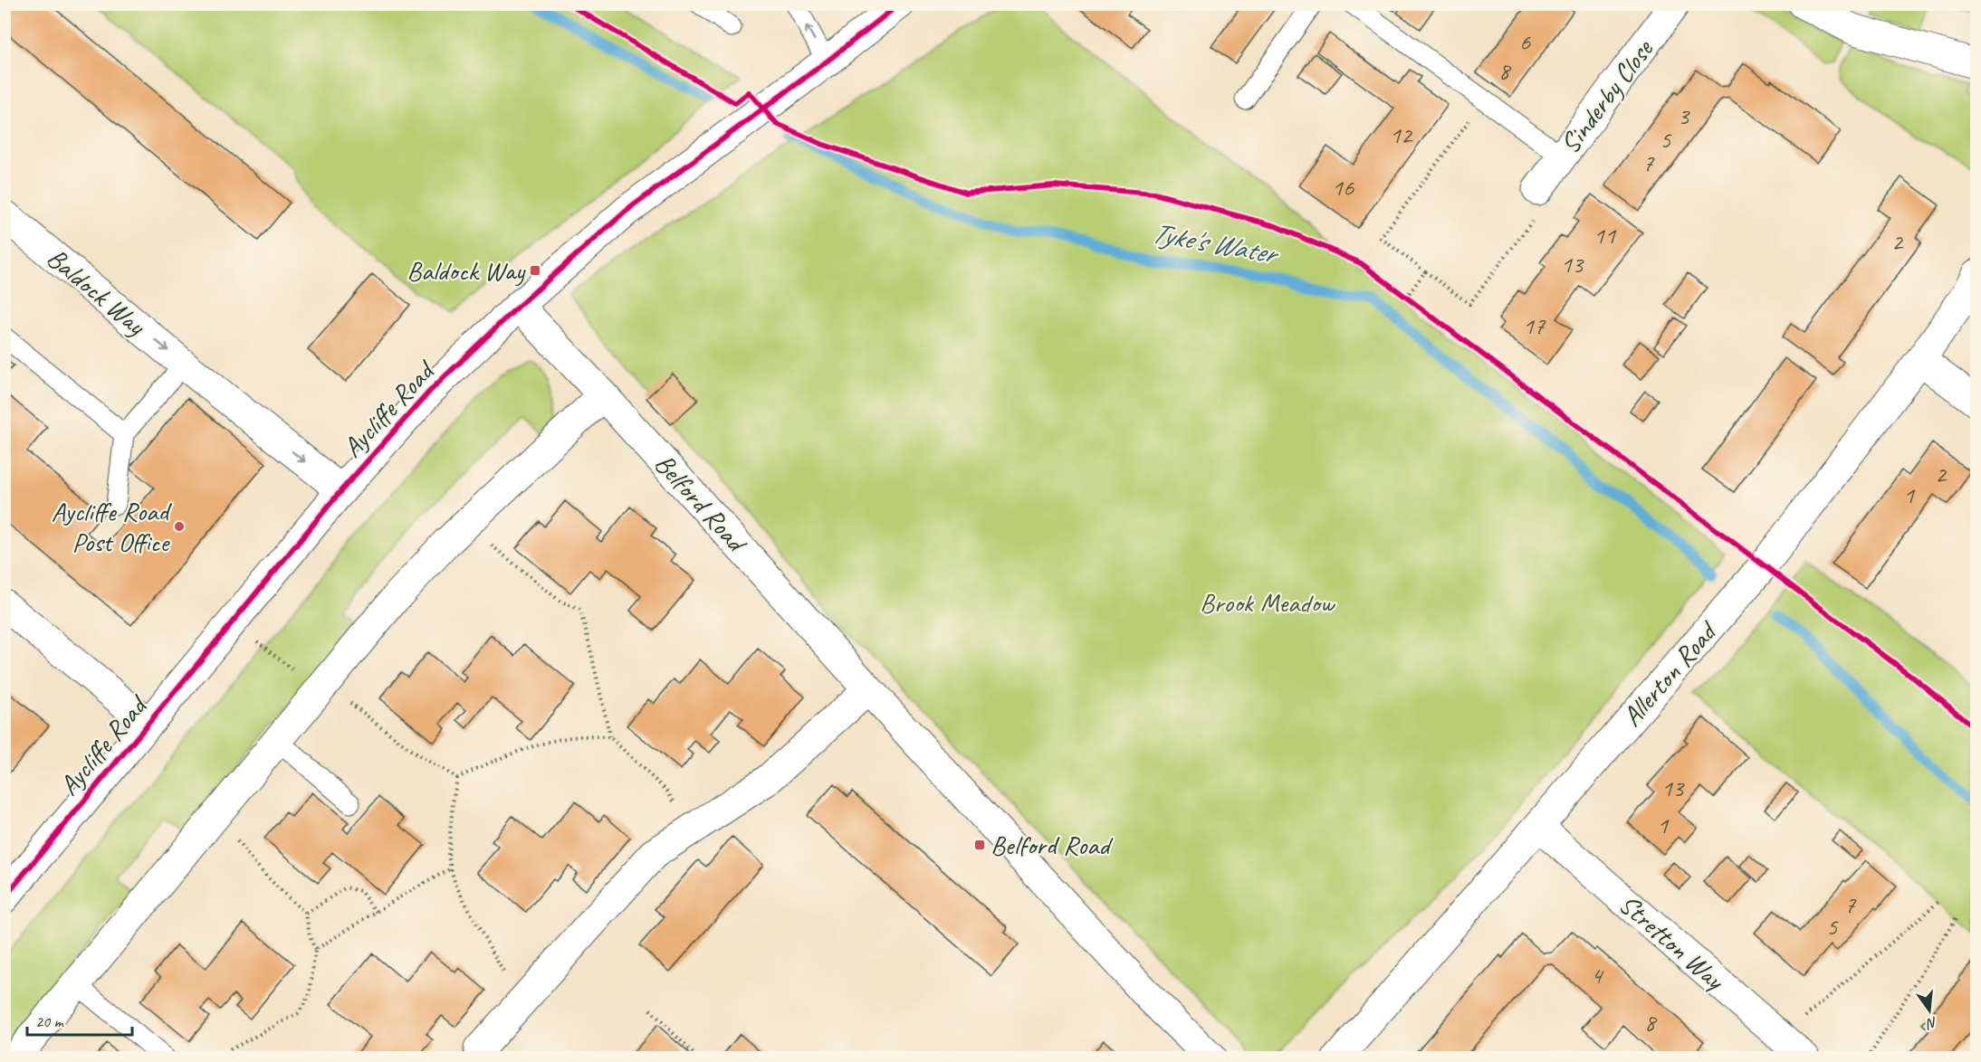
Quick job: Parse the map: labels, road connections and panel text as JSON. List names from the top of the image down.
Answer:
{
  "streets": {
    "street": [
      "Sinderby Close",
      "Baldock Way",
      "Aycliffe Road",
      "Belford Road",
      "Allerton Road",
      "Stretton Way"
    ]
  },
  "crossings": [
    ["Baldock Way", "Aycliffe Road"],
    ["Aycliffe Road", "Belford Road"],
    ["Allerton Road", "Stretton Way"]
  ],
  "one_way": ["Baldock Way"],
  "water": ["Tyke's Water"],
  "parks": ["Brook Meadow"],
  "places": {
    "transit": ["Baldock Way", "Belford Road"],
    "other": ["Aycliffe Road Post Office"]
  },
  "house_numbers": [
    "6",
    "8",
    "3",
    "12",
    "5",
    "7",
    "16",
    "11",
    "2",
    "13",
    "17",
    "2",
    "1",
    "13",
    "1",
    "7",
    "5",
    "4",
    "8"
  ],
  "scale_bar": "20 m",
  "north": "bottom"
}
